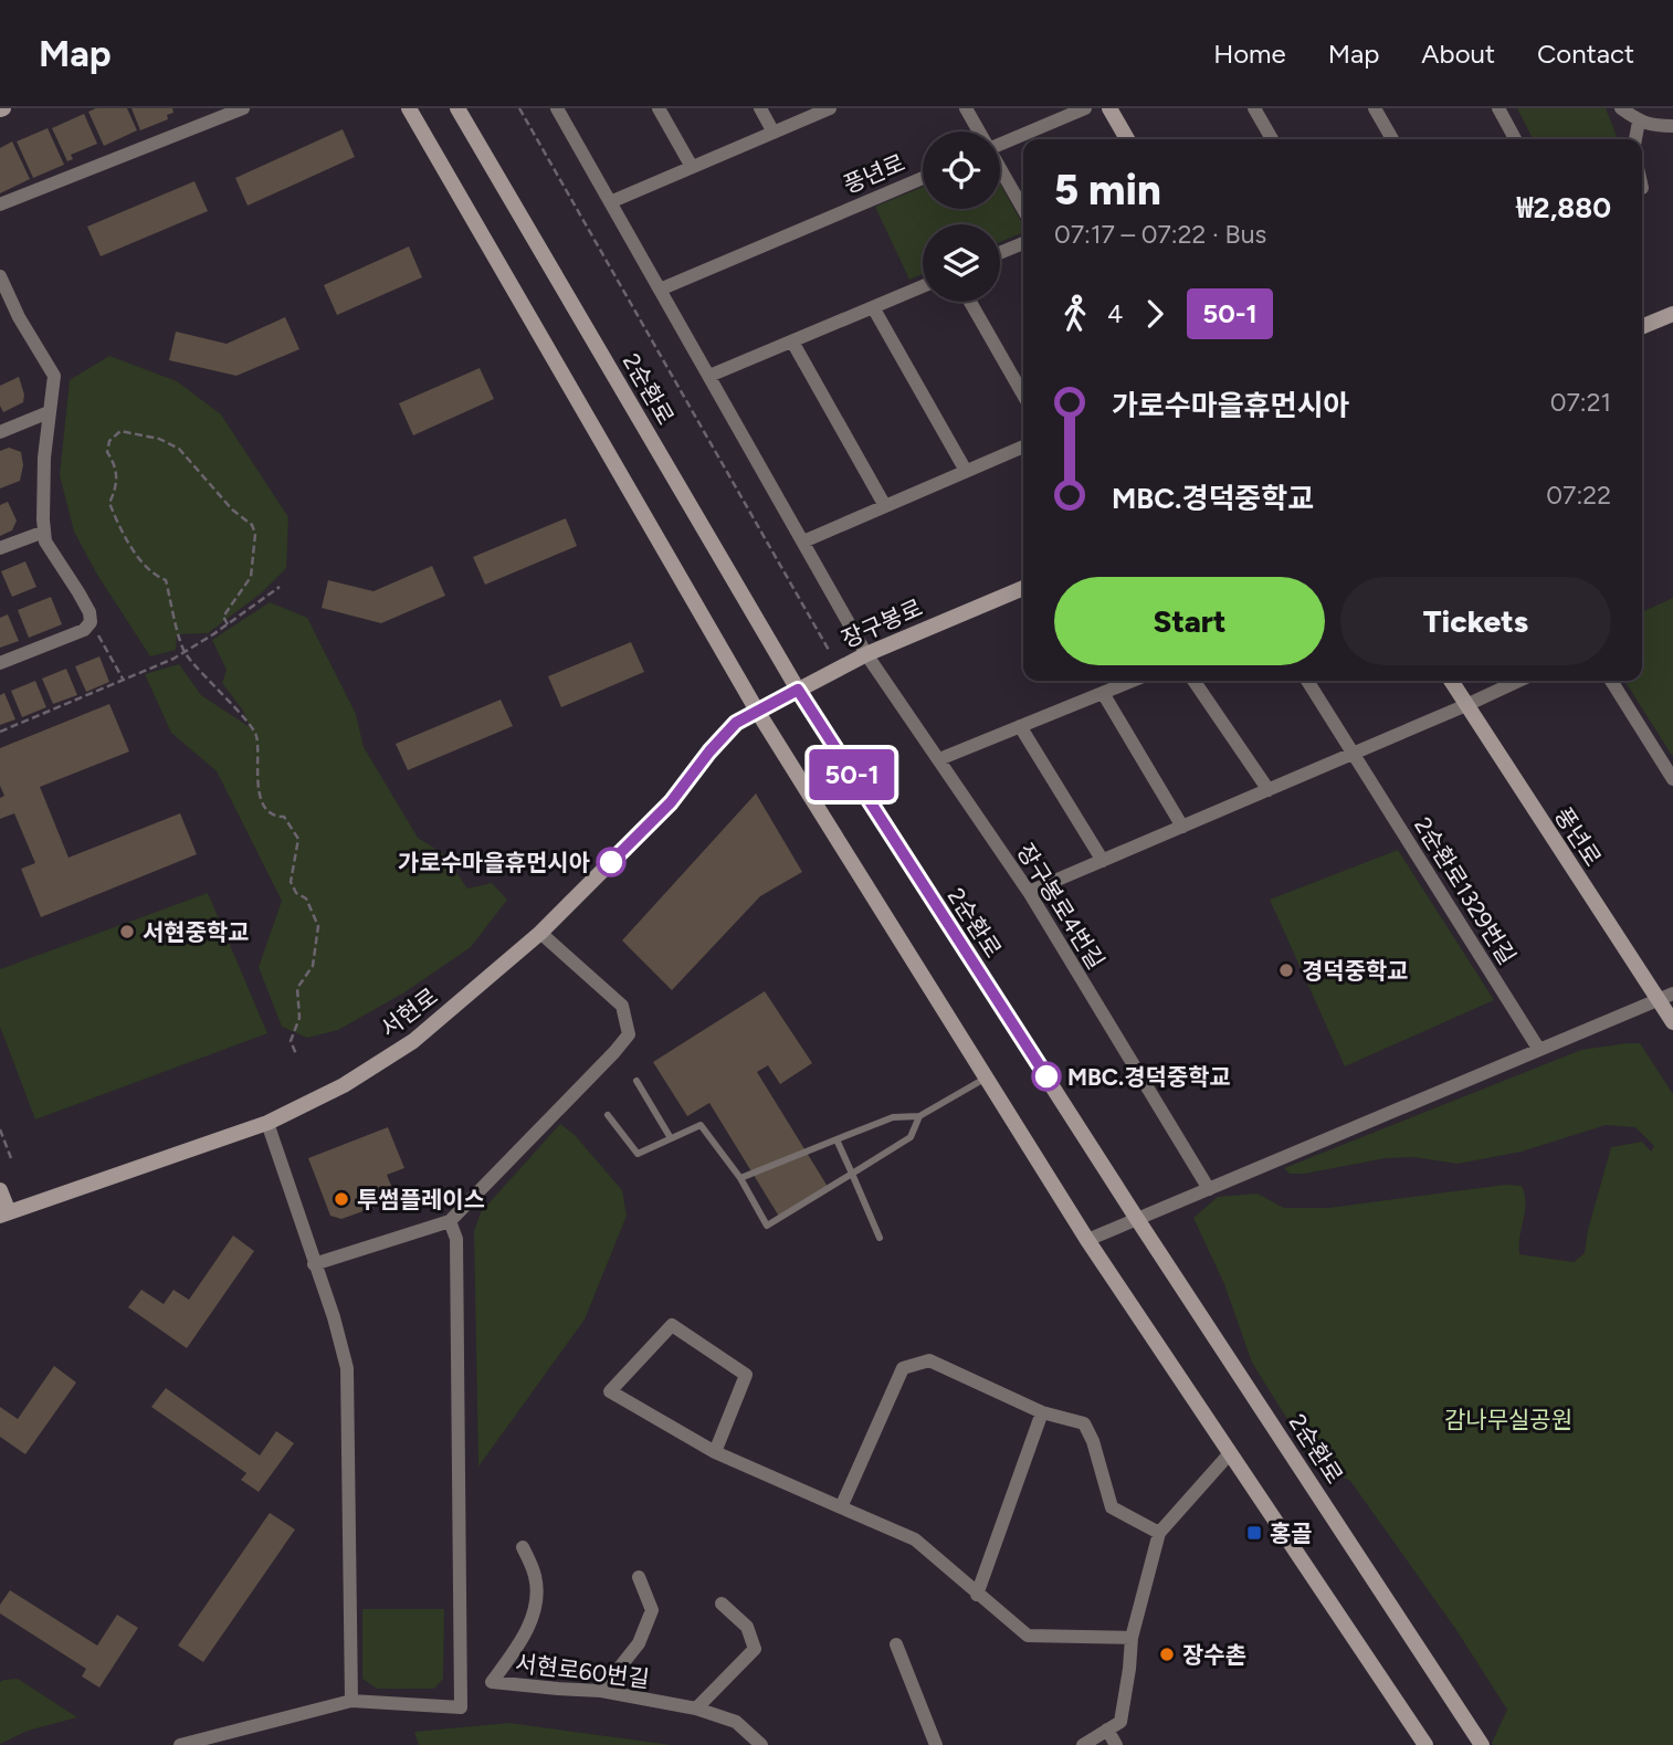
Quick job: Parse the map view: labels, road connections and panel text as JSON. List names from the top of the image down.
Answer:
{
  "streets": {
    "street": [
      "풍년로",
      "2순환로",
      "장구봉로",
      "2순환로1329번길",
      "장구봉로4번길",
      "서현로",
      "서현로60번길"
    ]
  },
  "crossings": [
    ["풍년로", "장구봉로4번길"],
    ["2순환로", "장구봉로"],
    ["장구봉로", "장구봉로4번길"],
    ["장구봉로", "서현로"]
  ],
  "parks": ["감나무실공원"],
  "places": {
    "other": [
      "가로수마을휴먼시아",
      "서현중학교",
      "경덕중학교",
      "MBC.경덕중학교",
      "투썸플레이스",
      "장수촌"
    ],
    "transit": ["홍골"]
  },
  "lines": ["bus line 50-1"],
  "page": {
    "header": "Map",
    "nav": [
      "Home",
      "Map",
      "About",
      "Contact"
    ],
    "on_map": "50-1",
    "heading": ["5 min", "07:17 – 07:22 · Bus", "₩2,880"],
    "legs": ["4", "50-1"],
    "list": [
      {
        "name": "가로수마을휴먼시아",
        "value": "07:21"
      },
      {
        "name": "MBC.경덕중학교",
        "value": "07:22"
      }
    ],
    "buttons": ["Start", "Tickets"]
  }
}
